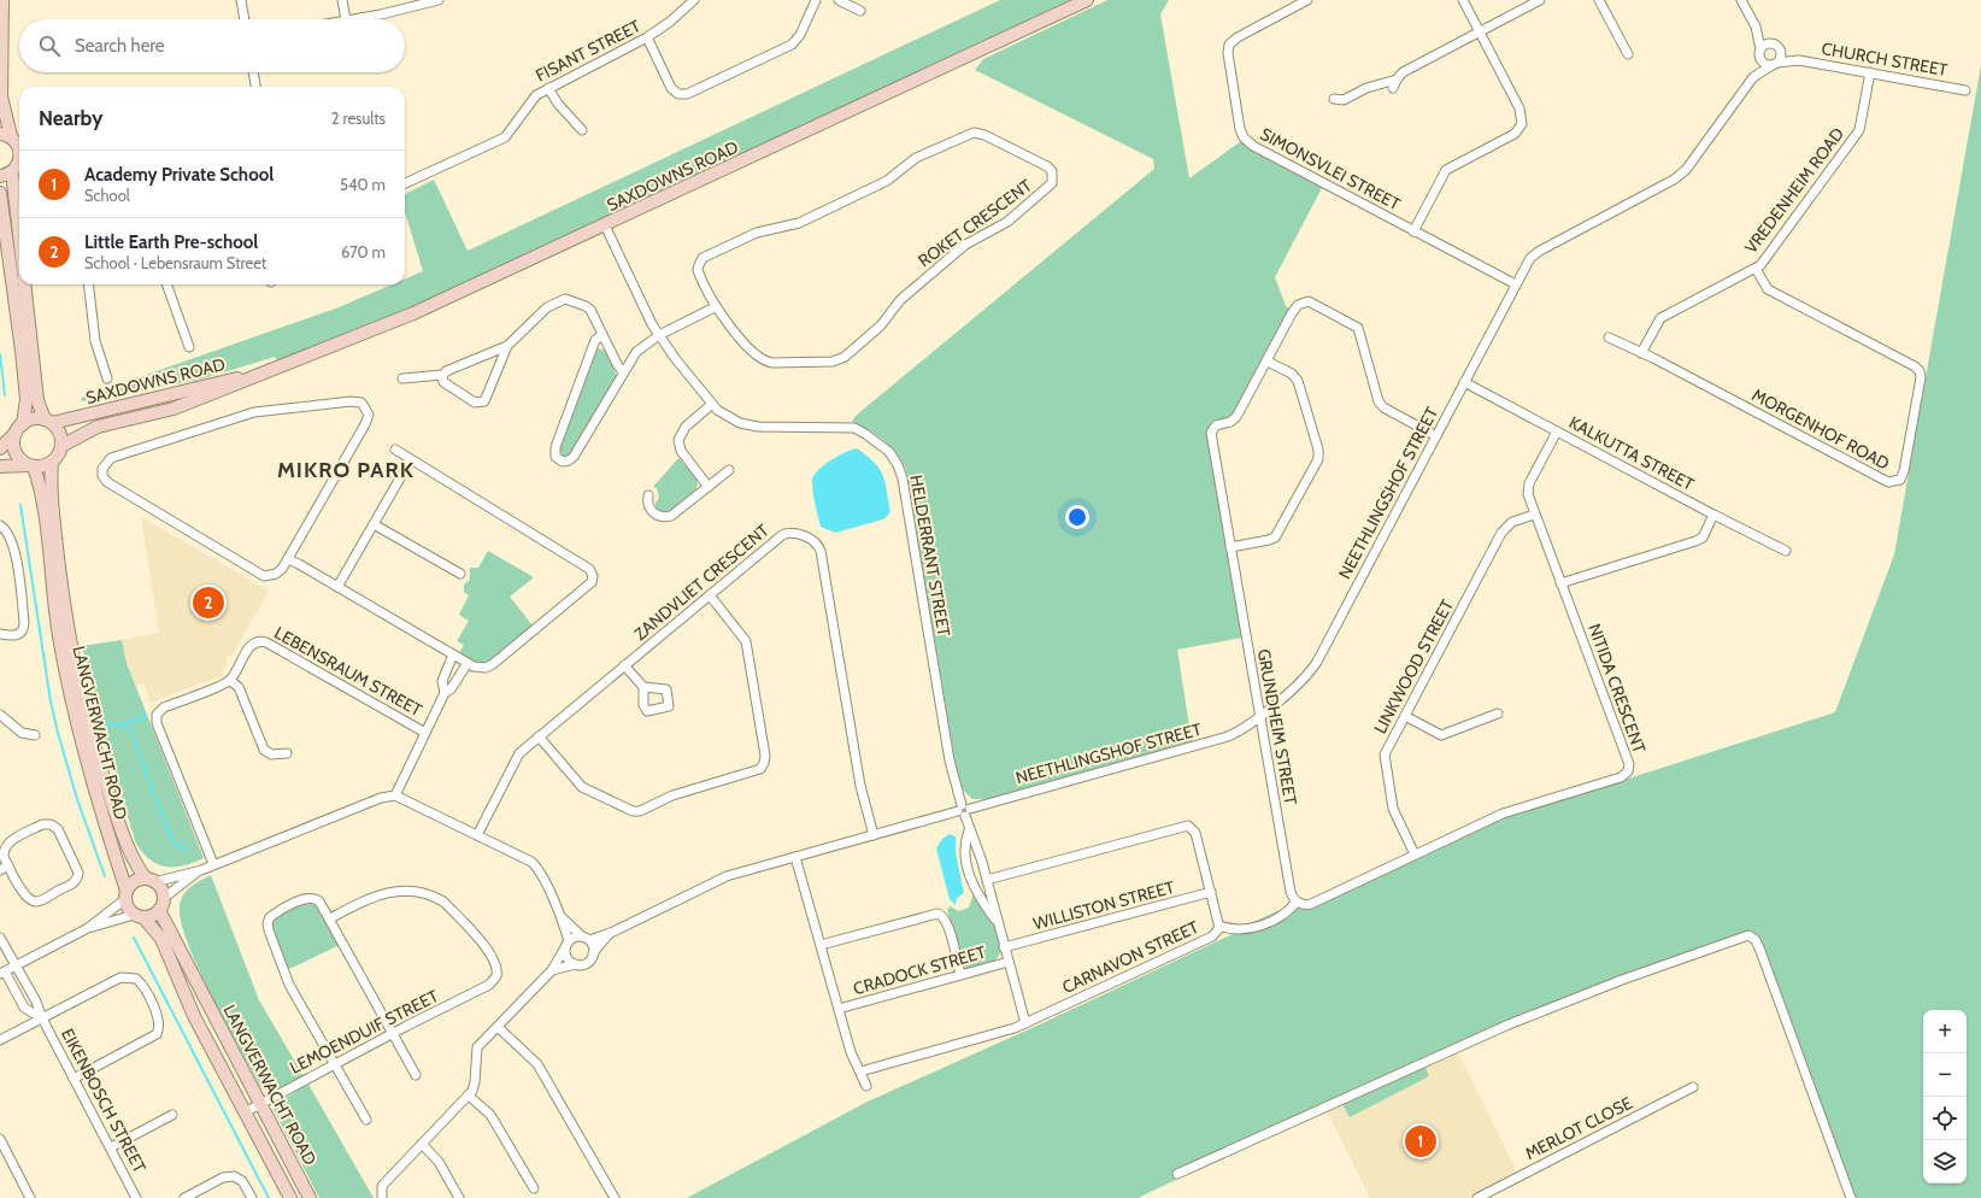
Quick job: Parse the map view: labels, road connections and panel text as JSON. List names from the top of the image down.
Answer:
{
  "streets": {
    "street": [
      "FISANT STREET",
      "CHURCH STREET",
      "SIMONSVLEI STREET",
      "SAXDOWNS ROAD",
      "VREDENHEIM ROAD",
      "ROKET CRESCENT",
      "MORGENHOF ROAD",
      "KALKUTTA STREET",
      "NEETHLINGSHOF STREET",
      "HELDERRANT STREET",
      "ZANDVLIET CRESCENT",
      "LINKWOOD STREET",
      "LEBENSRAUM STREET",
      "NITIDA CRESCENT",
      "GRUNDHEIM STREET",
      "LANGVERWACHT ROAD",
      "WILLISTON STREET",
      "CARNAVON STREET",
      "CRADOCK STREET",
      "LEMOENDUIF STREET",
      "EIKENBOSCH STREET",
      "MERLOT CLOSE"
    ]
  },
  "crossings": [
    ["CHURCH STREET", "VREDENHEIM ROAD"],
    ["SIMONSVLEI STREET", "NEETHLINGSHOF STREET"],
    ["SAXDOWNS ROAD", "HELDERRANT STREET"],
    ["SAXDOWNS ROAD", "LANGVERWACHT ROAD"],
    ["VREDENHEIM ROAD", "MORGENHOF ROAD"],
    ["KALKUTTA STREET", "NEETHLINGSHOF STREET"],
    ["KALKUTTA STREET", "NITIDA CRESCENT"],
    ["NEETHLINGSHOF STREET", "HELDERRANT STREET"],
    ["NEETHLINGSHOF STREET", "ZANDVLIET CRESCENT"],
    ["NEETHLINGSHOF STREET", "GRUNDHEIM STREET"],
    ["HELDERRANT STREET", "CARNAVON STREET"],
    ["LINKWOOD STREET", "NITIDA CRESCENT"],
    ["LANGVERWACHT ROAD", "LEMOENDUIF STREET"],
    ["WILLISTON STREET", "CARNAVON STREET"]
  ],
  "districts": ["MIKRO PARK"],
  "page": {
    "search": "Search here",
    "heading": ["Nearby", "2 results"],
    "list": [
      {
        "mark": "1",
        "name": "Academy Private School",
        "note": "School",
        "value": "540 m"
      },
      {
        "mark": "2",
        "name": "Little Earth Pre-school",
        "note": "School · Lebensraum Street",
        "value": "670 m"
      }
    ],
    "pins": ["2", "1"],
    "map_buttons": ["+", "−"]
  }
}
